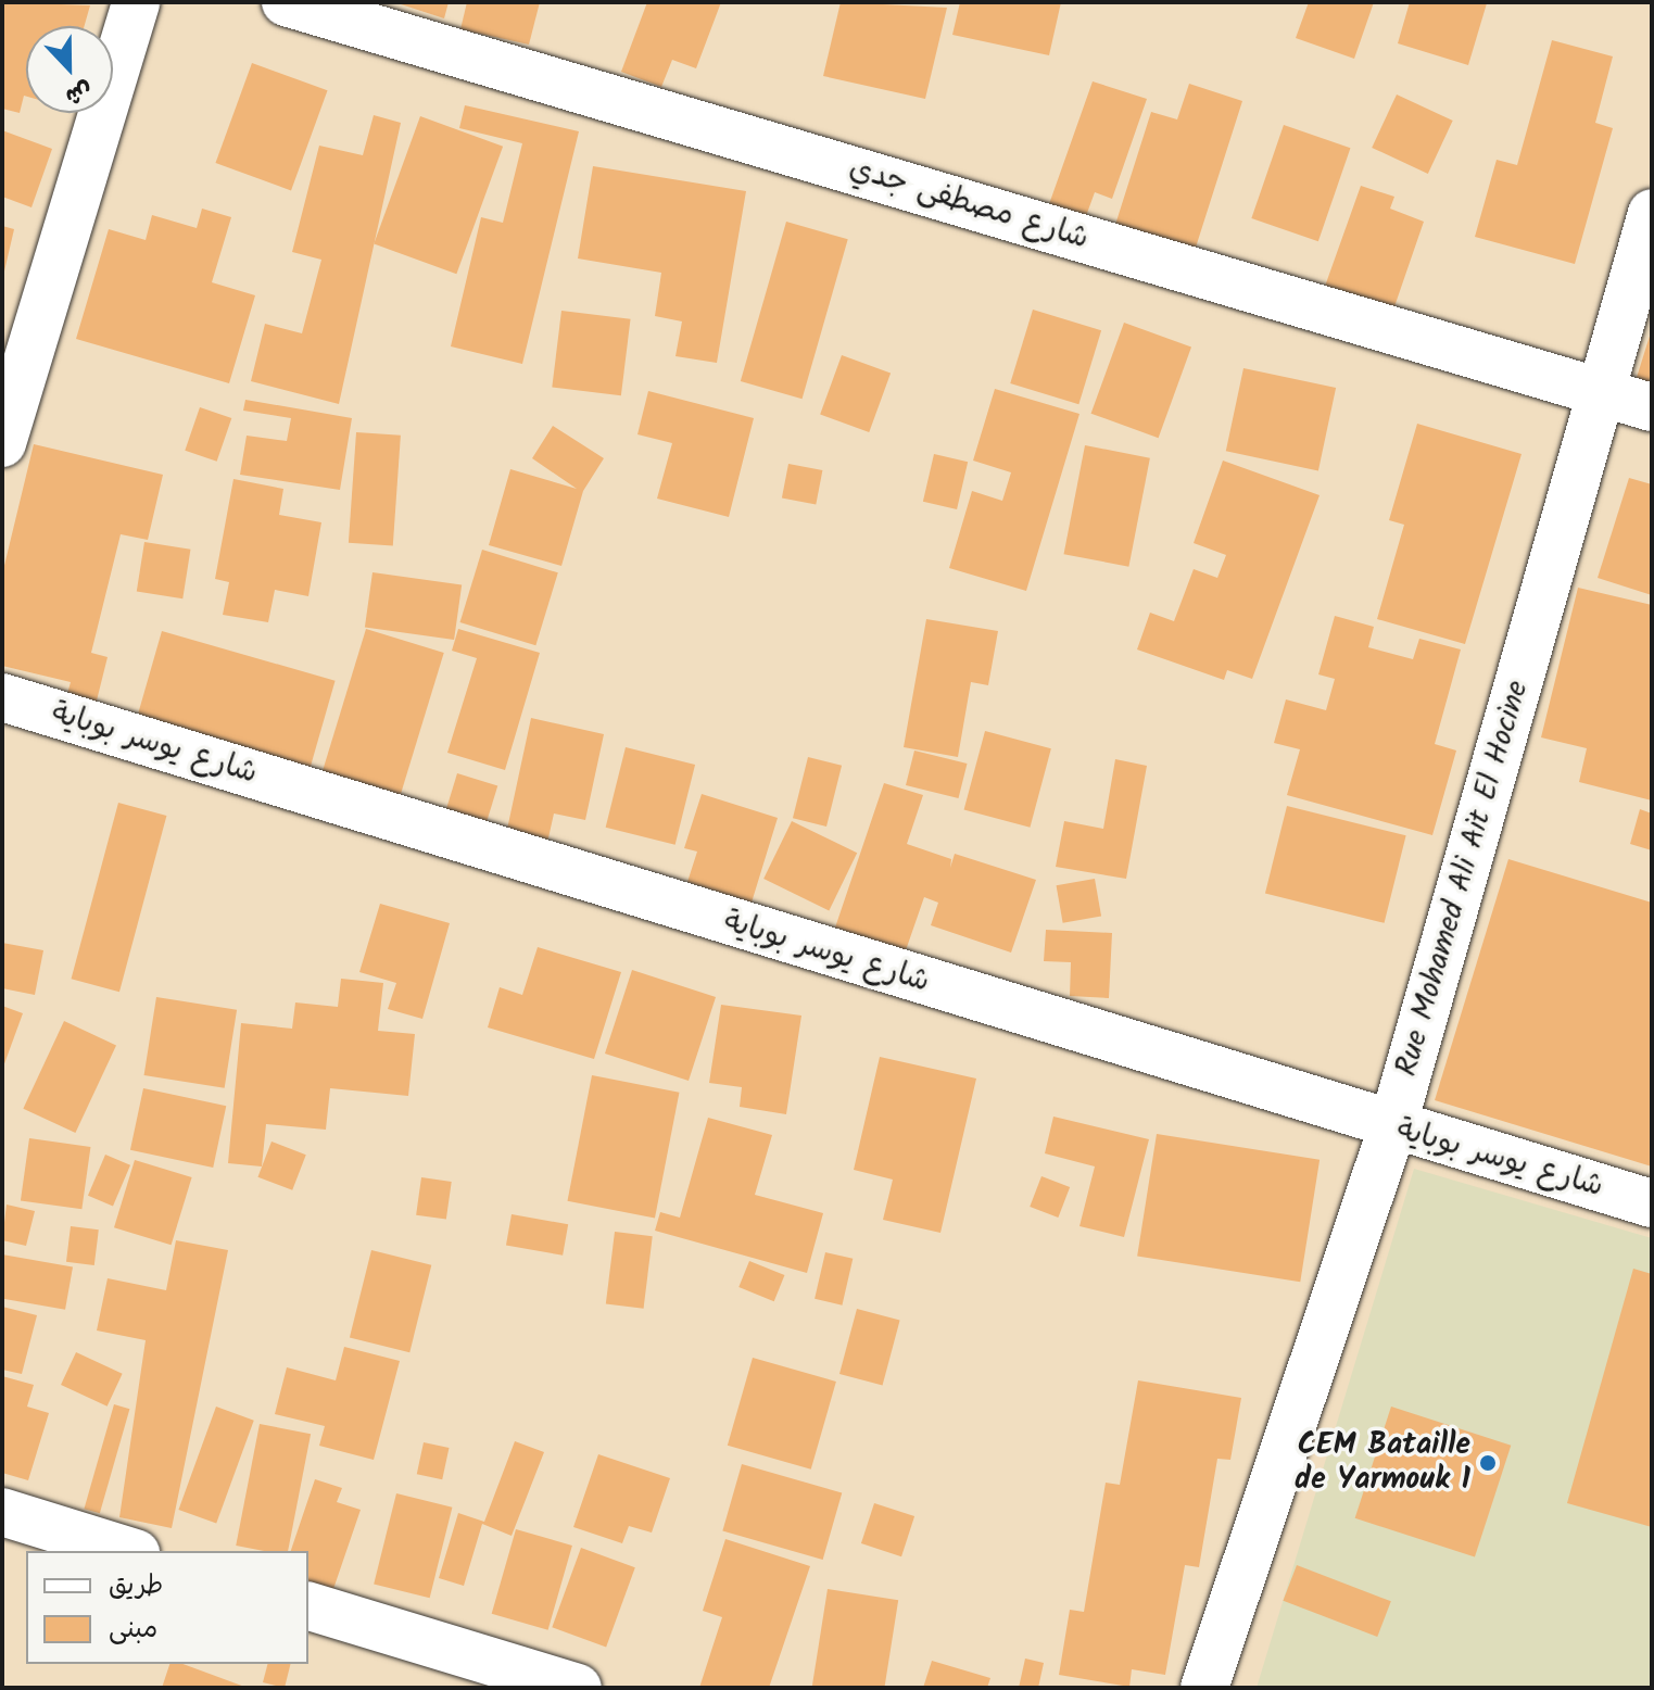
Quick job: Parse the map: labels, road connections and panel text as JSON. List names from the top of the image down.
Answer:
{
  "streets": {
    "street": ["شارع مصطفى جدي", "شارع يوسر بوباية", "Rue Mohamed Ali Ait El Hocine"]
  },
  "crossings": [
    ["شارع مصطفى جدي", "Rue Mohamed Ali Ait El Hocine"],
    ["شارع يوسر بوباية", "Rue Mohamed Ali Ait El Hocine"]
  ],
  "places": ["CEM Bataille de Yarmouk 1"],
  "legend": ["طريق", "مبنى"],
  "north": "bottom"
}
